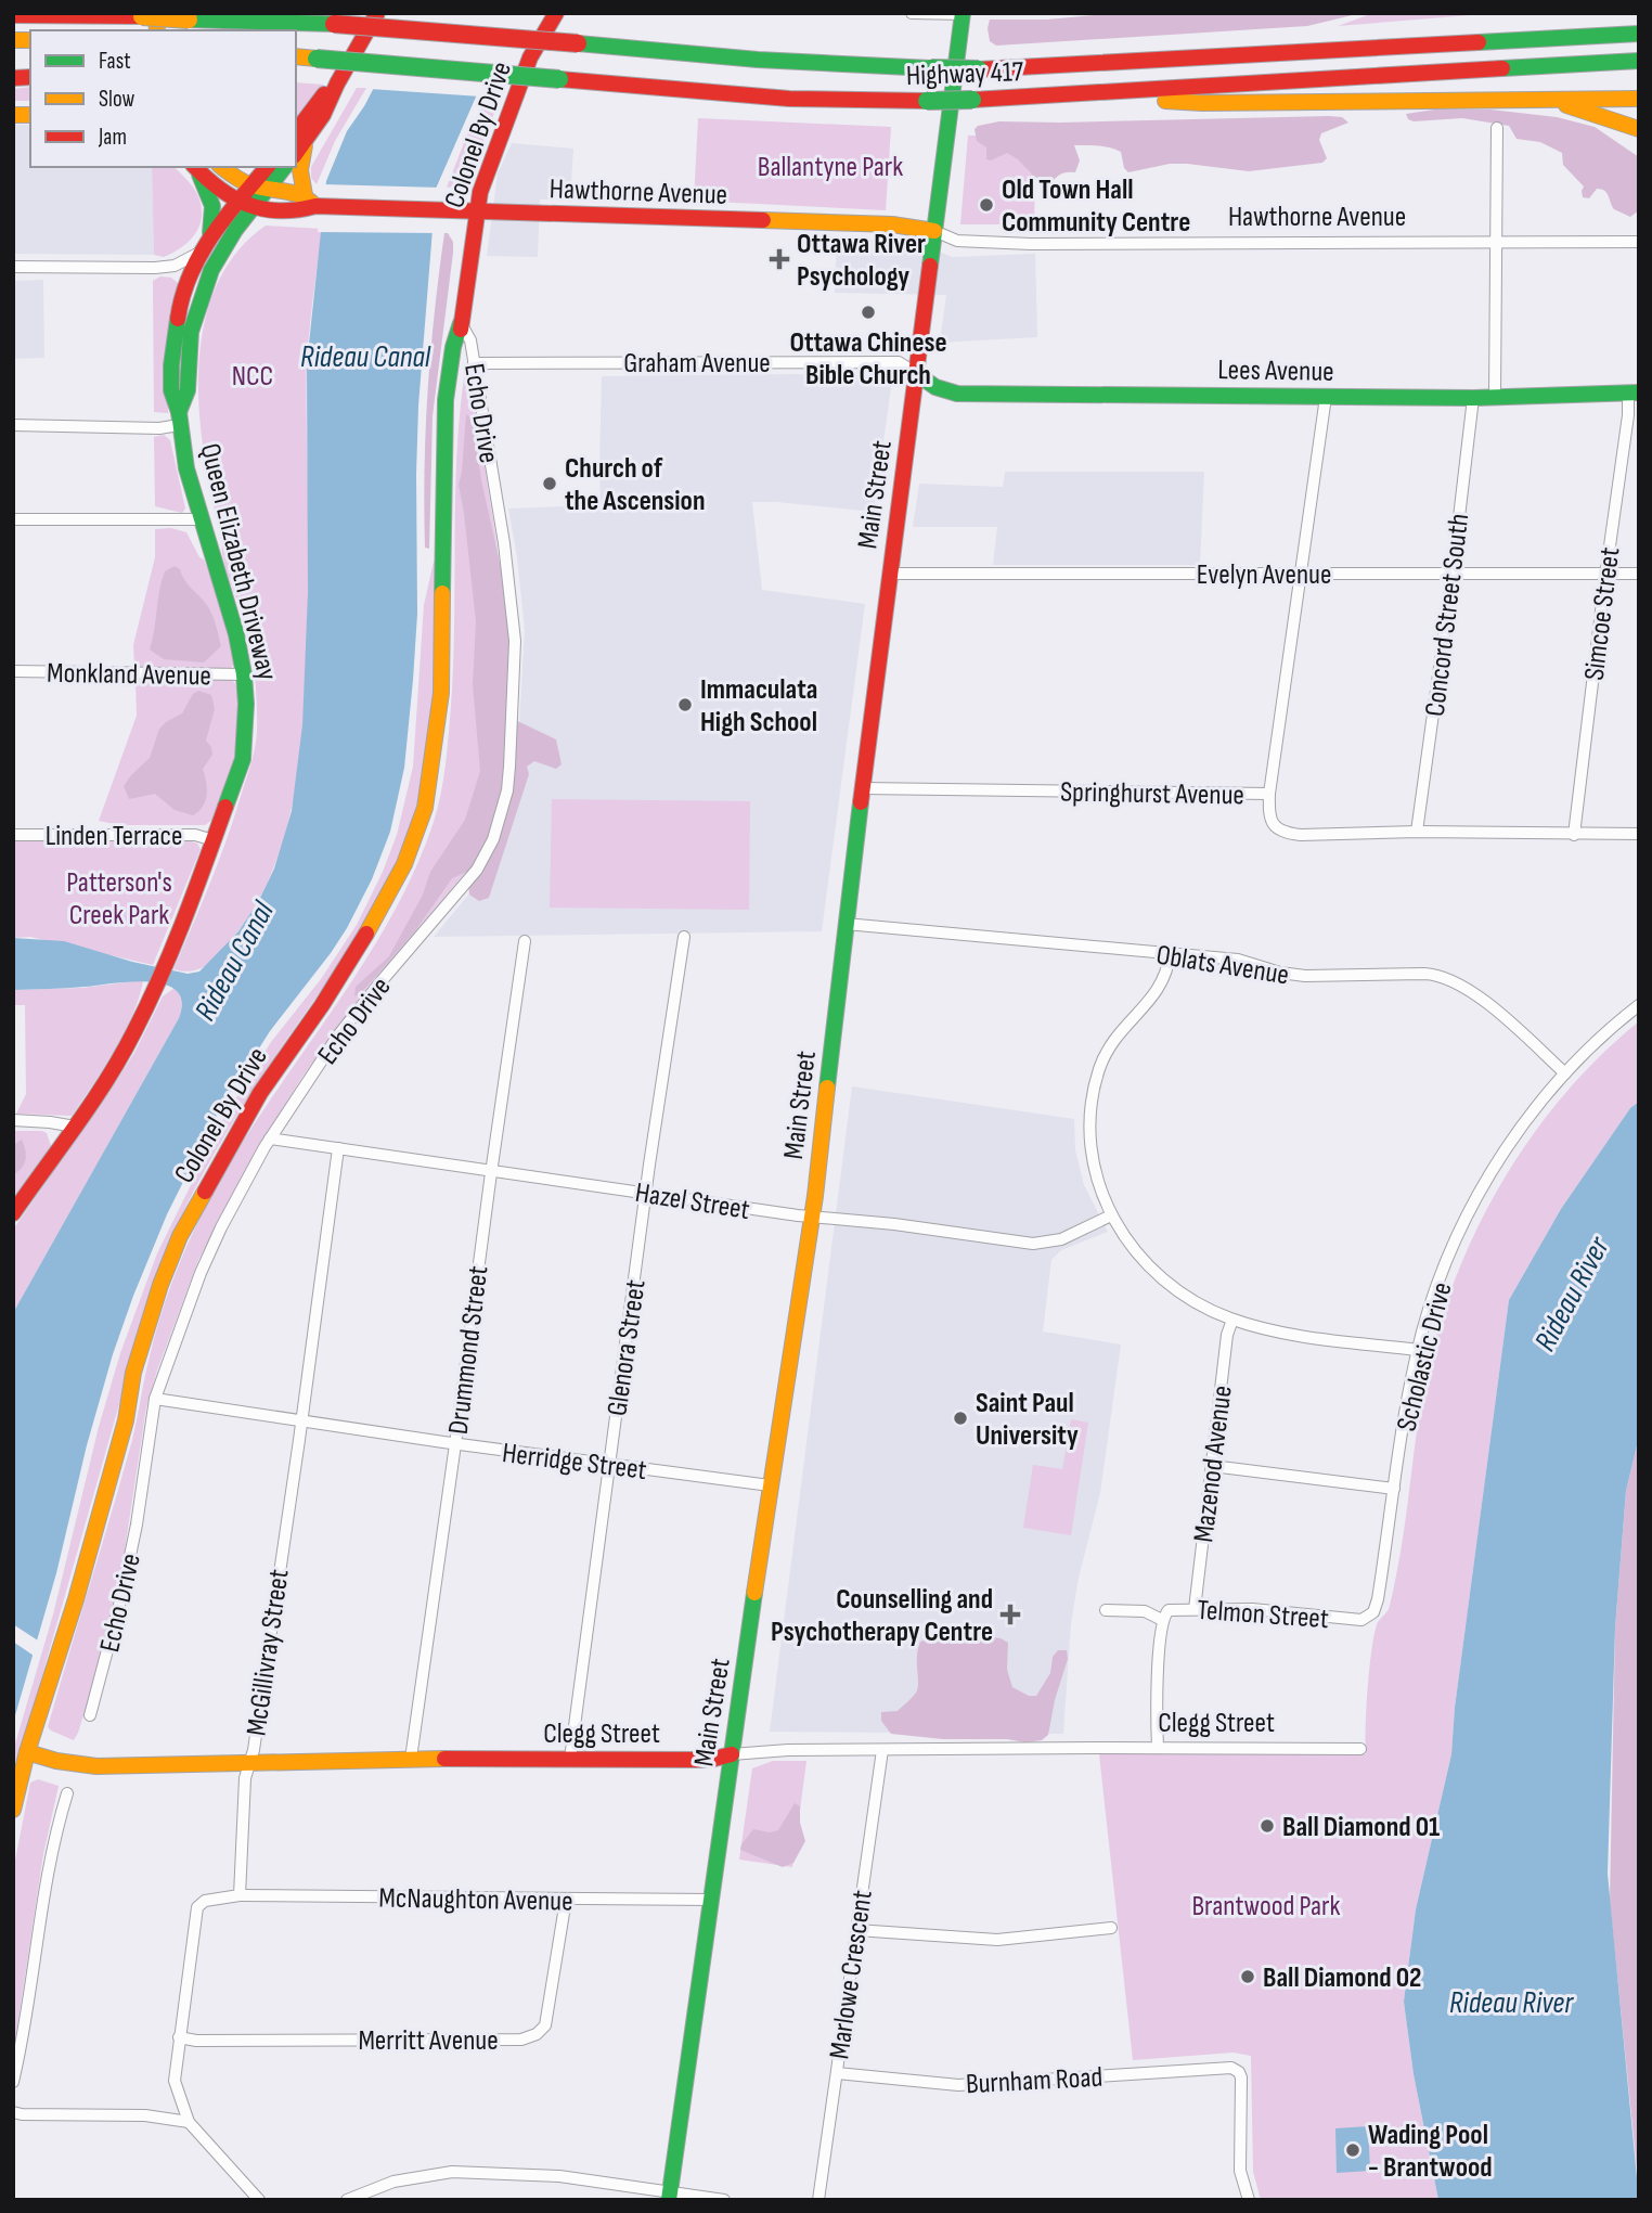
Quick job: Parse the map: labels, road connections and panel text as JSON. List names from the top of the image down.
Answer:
{
  "streets": {
    "main road": [
      "Highway 417",
      "Colonel By Drive",
      "Hawthorne Avenue",
      "Lees Avenue",
      "Main Street",
      "Queen Elizabeth Driveway",
      "Clegg Street"
    ],
    "street": [
      "Graham Avenue",
      "Echo Drive",
      "Evelyn Avenue",
      "Simcoe Street",
      "Concord Street South",
      "Monkland Avenue",
      "Springhurst Avenue",
      "Linden Terrace",
      "Oblats Avenue",
      "Hazel Street",
      "Glenora Street",
      "Drummond Street",
      "Scholastic Drive",
      "Herridge Street",
      "Mazenod Avenue",
      "Telmon Street",
      "McGillivray Street",
      "McNaughton Avenue",
      "Marlowe Crescent",
      "Merritt Avenue",
      "Burnham Road"
    ]
  },
  "crossings": [
    ["Colonel By Drive", "Hawthorne Avenue"],
    ["Colonel By Drive", "Echo Drive"],
    ["Colonel By Drive", "Clegg Street"],
    ["Hawthorne Avenue", "Main Street"],
    ["Hawthorne Avenue", "Queen Elizabeth Driveway"],
    ["Graham Avenue", "Lees Avenue"],
    ["Graham Avenue", "Echo Drive"],
    ["Graham Avenue", "Main Street"],
    ["Lees Avenue", "Main Street"],
    ["Lees Avenue", "Simcoe Street"],
    ["Lees Avenue", "Concord Street South"],
    ["Echo Drive", "Hazel Street"],
    ["Echo Drive", "Herridge Street"],
    ["Main Street", "Evelyn Avenue"],
    ["Main Street", "Springhurst Avenue"],
    ["Main Street", "Oblats Avenue"],
    ["Main Street", "Hazel Street"],
    ["Main Street", "Herridge Street"],
    ["Main Street", "Clegg Street"],
    ["Main Street", "McNaughton Avenue"],
    ["Queen Elizabeth Driveway", "Monkland Avenue"],
    ["Queen Elizabeth Driveway", "Linden Terrace"],
    ["Evelyn Avenue", "Simcoe Street"],
    ["Evelyn Avenue", "Concord Street South"],
    ["Simcoe Street", "Springhurst Avenue"],
    ["Concord Street South", "Springhurst Avenue"],
    ["Oblats Avenue", "Scholastic Drive"],
    ["Hazel Street", "Glenora Street"],
    ["Hazel Street", "Drummond Street"],
    ["Hazel Street", "McGillivray Street"],
    ["Glenora Street", "Herridge Street"],
    ["Glenora Street", "Clegg Street"],
    ["Drummond Street", "Herridge Street"],
    ["Drummond Street", "Clegg Street"],
    ["Scholastic Drive", "Telmon Street"],
    ["Herridge Street", "McGillivray Street"],
    ["Mazenod Avenue", "Telmon Street"],
    ["Telmon Street", "Clegg Street"],
    ["McGillivray Street", "Clegg Street"],
    ["McGillivray Street", "McNaughton Avenue"],
    ["Clegg Street", "Marlowe Crescent"],
    ["McNaughton Avenue", "Merritt Avenue"],
    ["Marlowe Crescent", "Burnham Road"]
  ],
  "water": ["Rideau Canal", "Rideau River"],
  "parks": [
    "Ballantyne Park",
    "NCC",
    "Patterson's Creek Park",
    "Brantwood Park"
  ],
  "places": {
    "other": [
      "Old Town Hall Community Centre",
      "Ottawa Chinese Bible Church",
      "Church of the Ascension",
      "Immaculata High School",
      "Saint Paul University",
      "Ball Diamond 01",
      "Ball Diamond 02",
      "Wading Pool - Brantwood"
    ],
    "health": ["Ottawa River Psychology", "Counselling and Psychotherapy Centre"]
  },
  "legend": ["Fast", "Slow", "Jam"]
}
